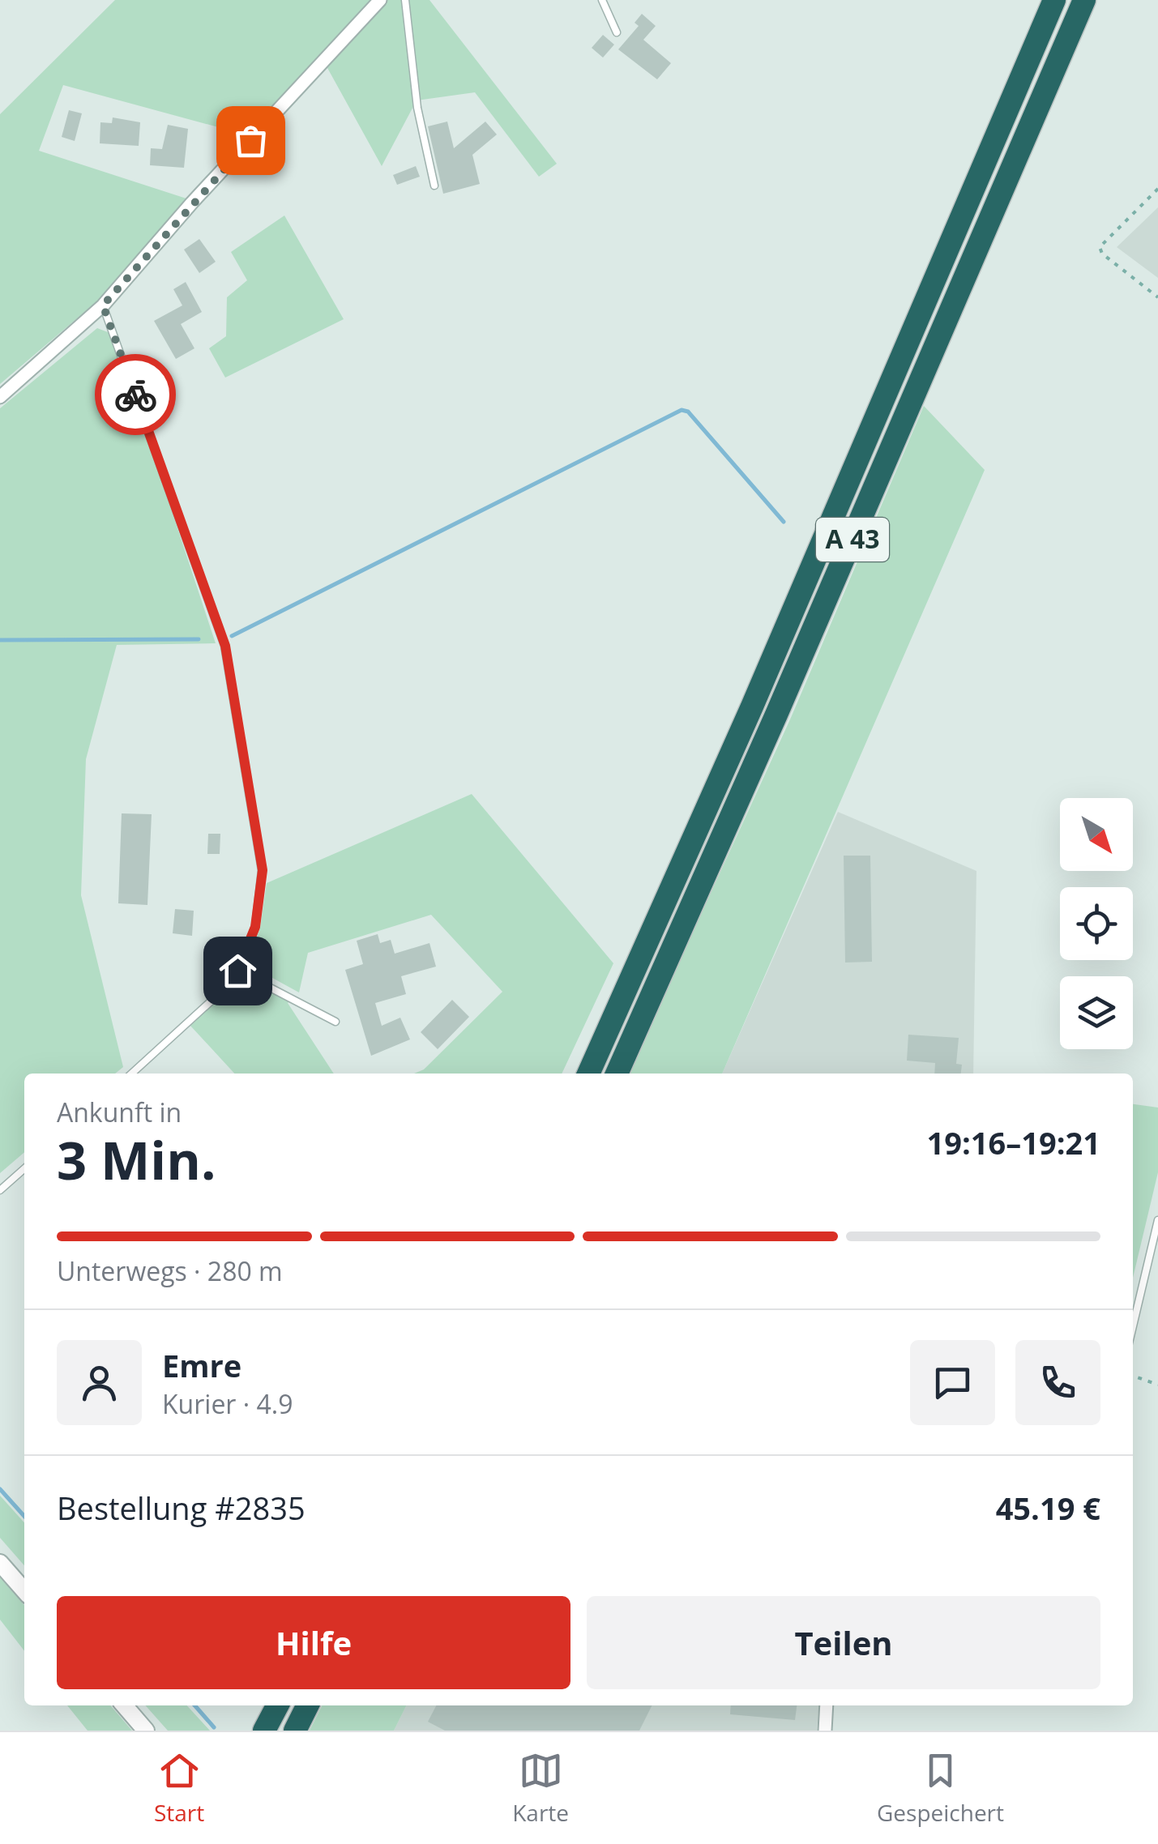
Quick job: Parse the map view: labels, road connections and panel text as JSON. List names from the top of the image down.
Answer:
{
  "streets": {
    "highway": ["A 43"]
  },
  "north": "bottom right",
  "page": {
    "heading": ["3 Min.", "Ankunft in", "19:16–19:21"],
    "panel": [
      "Emre",
      "Kurier · 4.9",
      "Bestellung #2835",
      "45.19 €"
    ],
    "bar": "Unterwegs · 280 m",
    "buttons": ["Hilfe", "Teilen"],
    "tabs": ["Start", "Karte", "Gespeichert"]
  }
}
